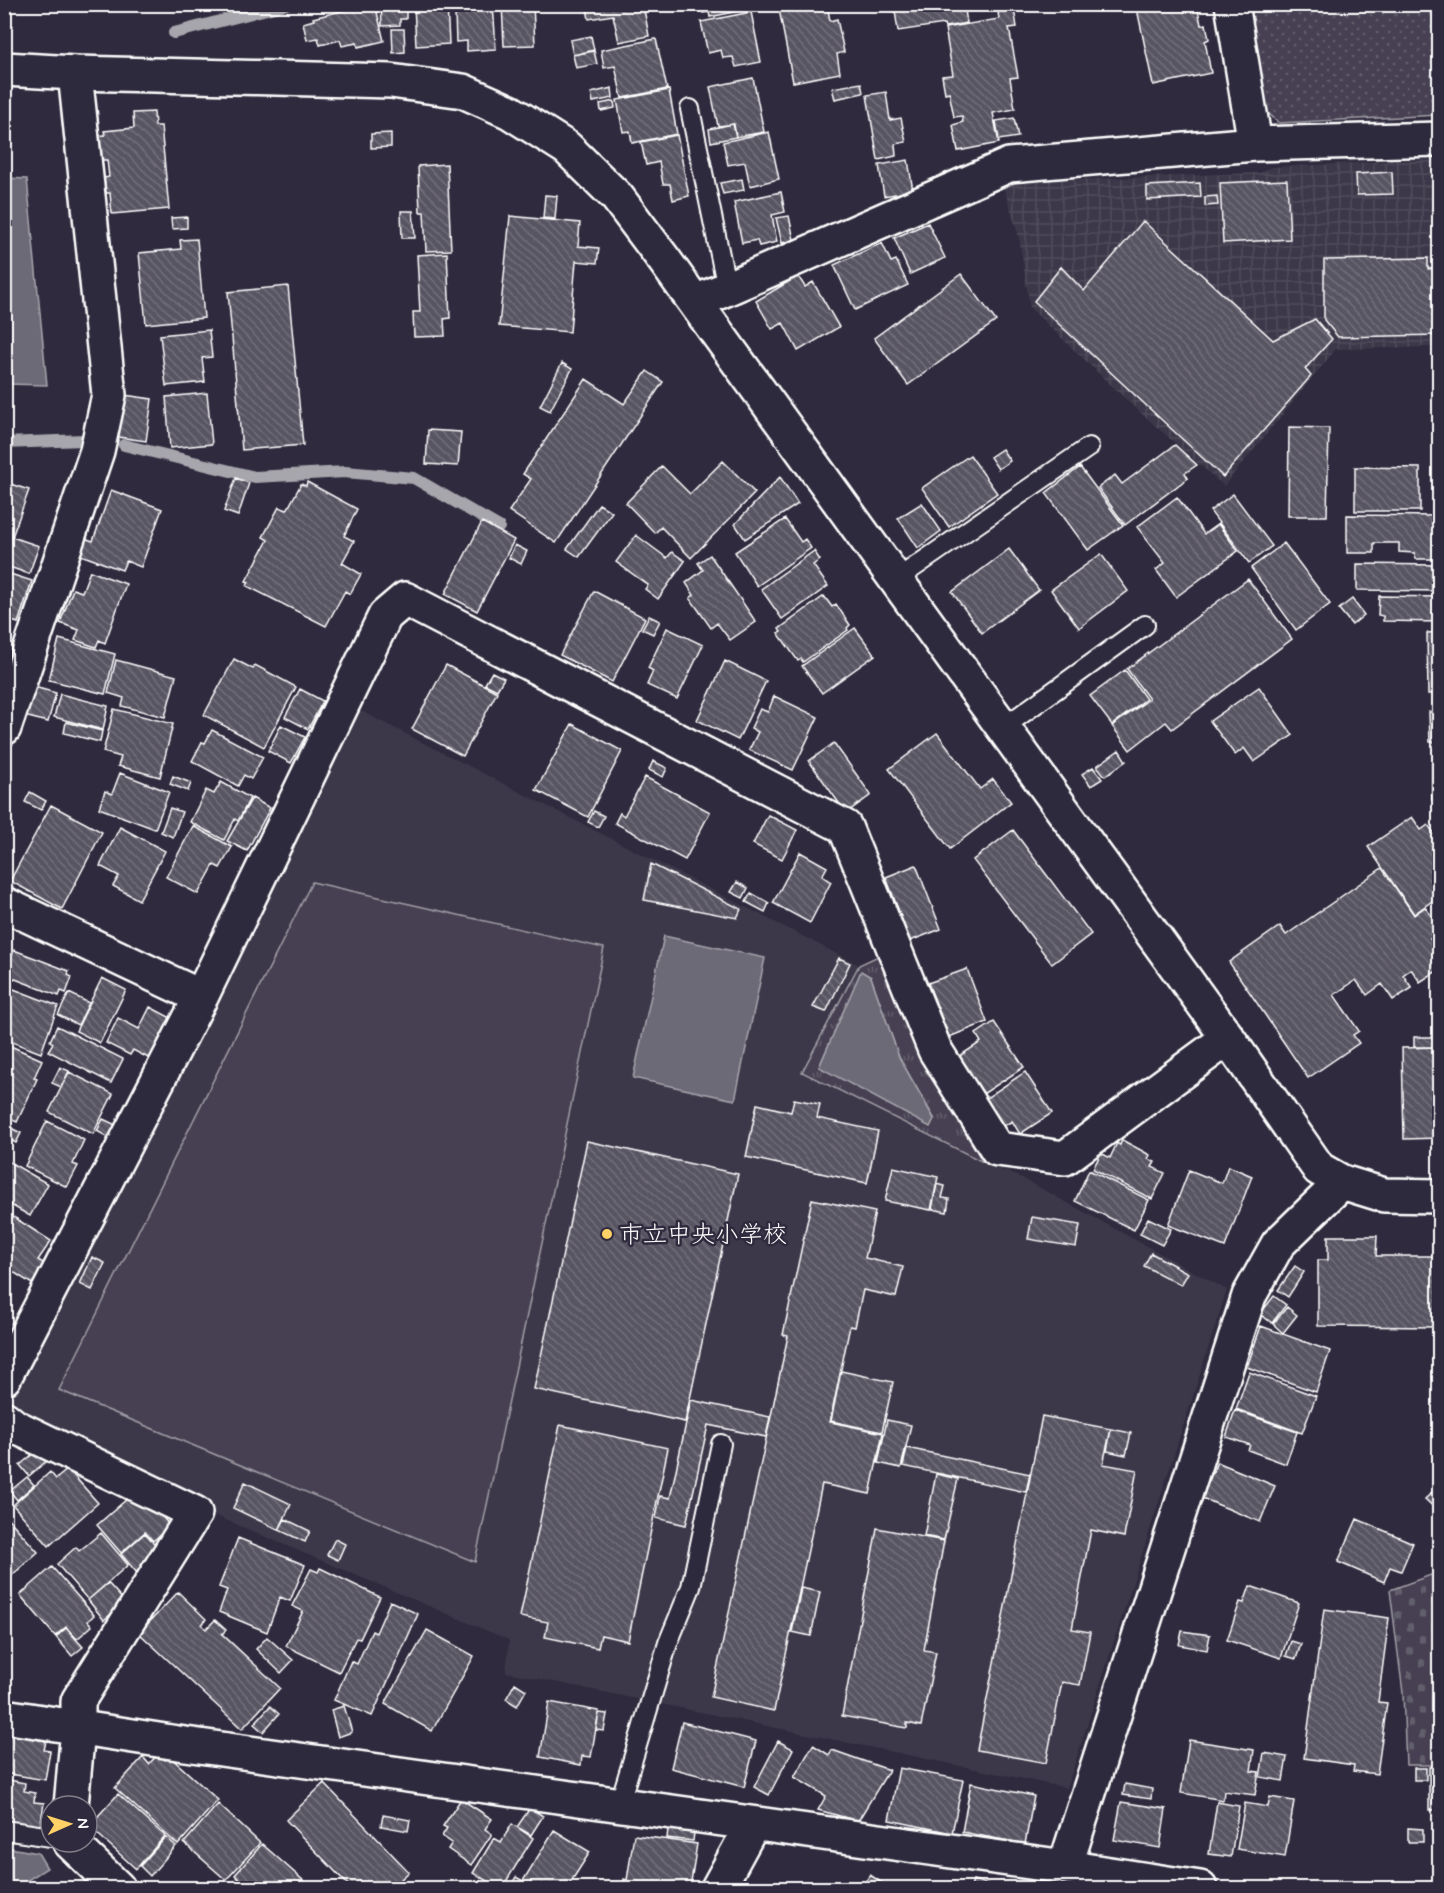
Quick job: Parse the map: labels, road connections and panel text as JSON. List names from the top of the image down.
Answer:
{
  "places": ["市立中央小学校"],
  "north": "right"
}
